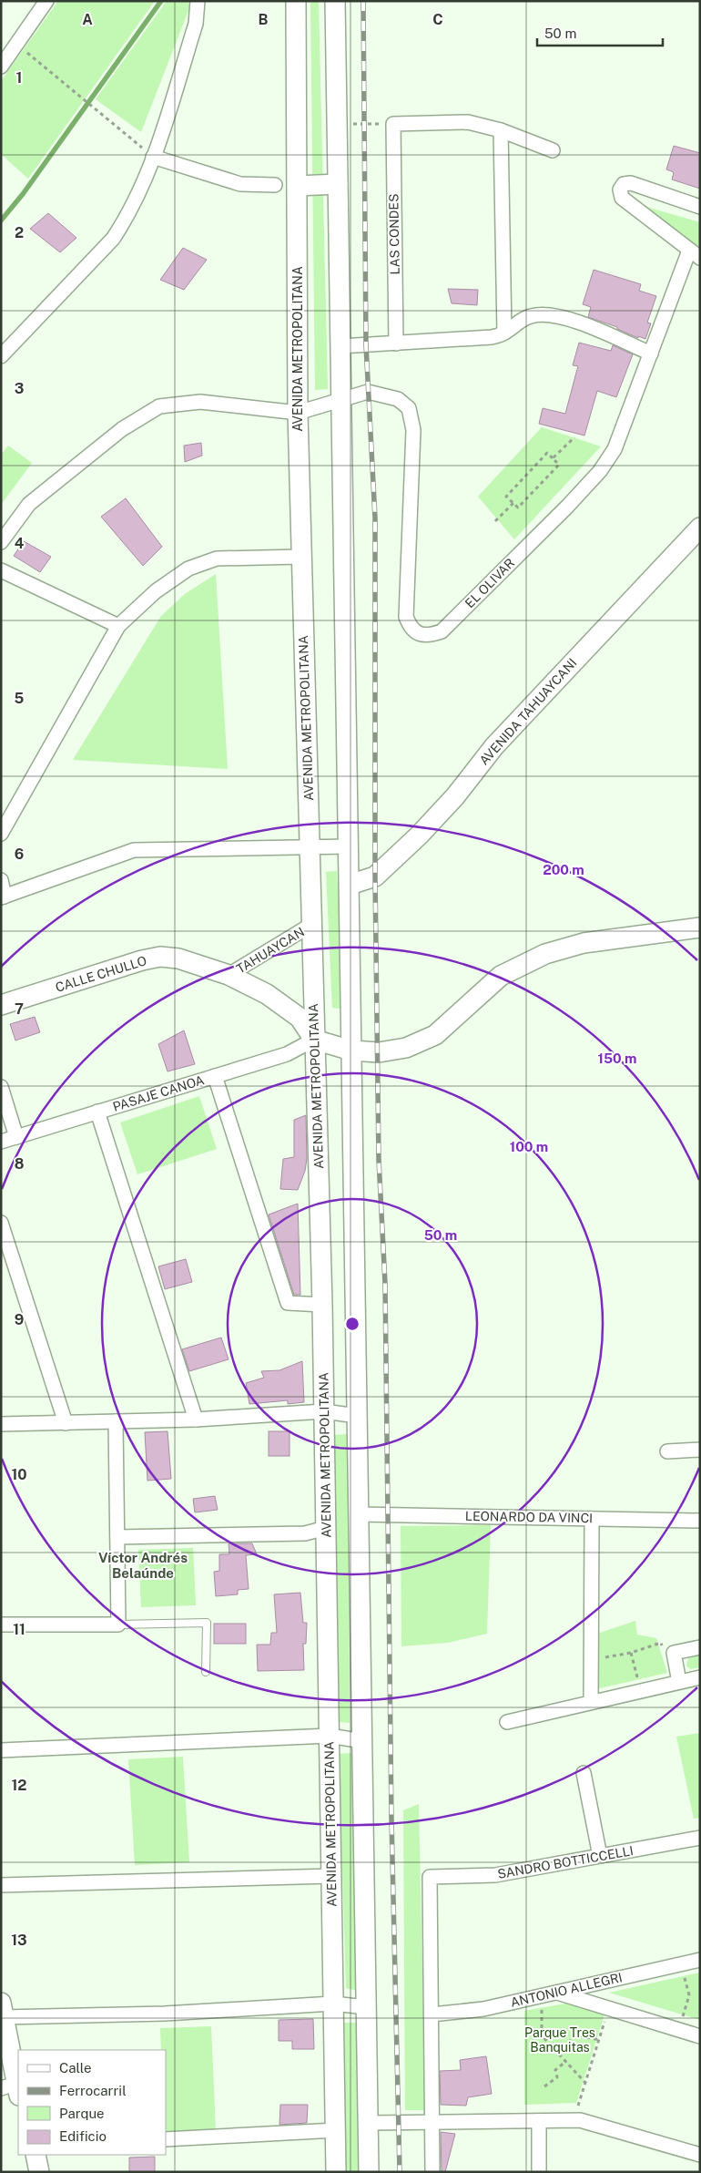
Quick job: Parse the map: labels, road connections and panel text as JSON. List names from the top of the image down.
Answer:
{
  "streets": {
    "main road": ["AVENIDA METROPOLITANA", "AVENIDA TAHUAYCANI", "CALLE CHULLO"],
    "street": [
      "LAS CONDES",
      "EL OLIVAR",
      "TAHUAYCAN",
      "PASAJE CANOA",
      "LEONARDO DA VINCI",
      "SANDRO BOTTICCELLI",
      "ANTONIO ALLEGRI"
    ]
  },
  "crossings": [
    ["AVENIDA METROPOLITANA", "EL OLIVAR"],
    ["AVENIDA METROPOLITANA", "TAHUAYCAN"],
    ["AVENIDA METROPOLITANA", "CALLE CHULLO"],
    ["AVENIDA METROPOLITANA", "PASAJE CANOA"],
    ["TAHUAYCAN", "CALLE CHULLO"],
    ["CALLE CHULLO", "PASAJE CANOA"],
    ["SANDRO BOTTICCELLI", "ANTONIO ALLEGRI"]
  ],
  "districts": ["Víctor Andrés Belaúnde"],
  "parks": ["Parque Tres Banquitas"],
  "legend": [
    "Calle",
    "Ferrocarril",
    "Parque",
    "Edificio"
  ],
  "scale_bar": "50 m",
  "grid": {
    "columns": ["A", "B", "C"],
    "rows": [
      "1",
      "2",
      "3",
      "4",
      "5",
      "6",
      "7",
      "8",
      "9",
      "10",
      "11",
      "12",
      "13"
    ]
  },
  "rings": [
    "200 m",
    "150 m",
    "100 m",
    "50 m"
  ]
}
